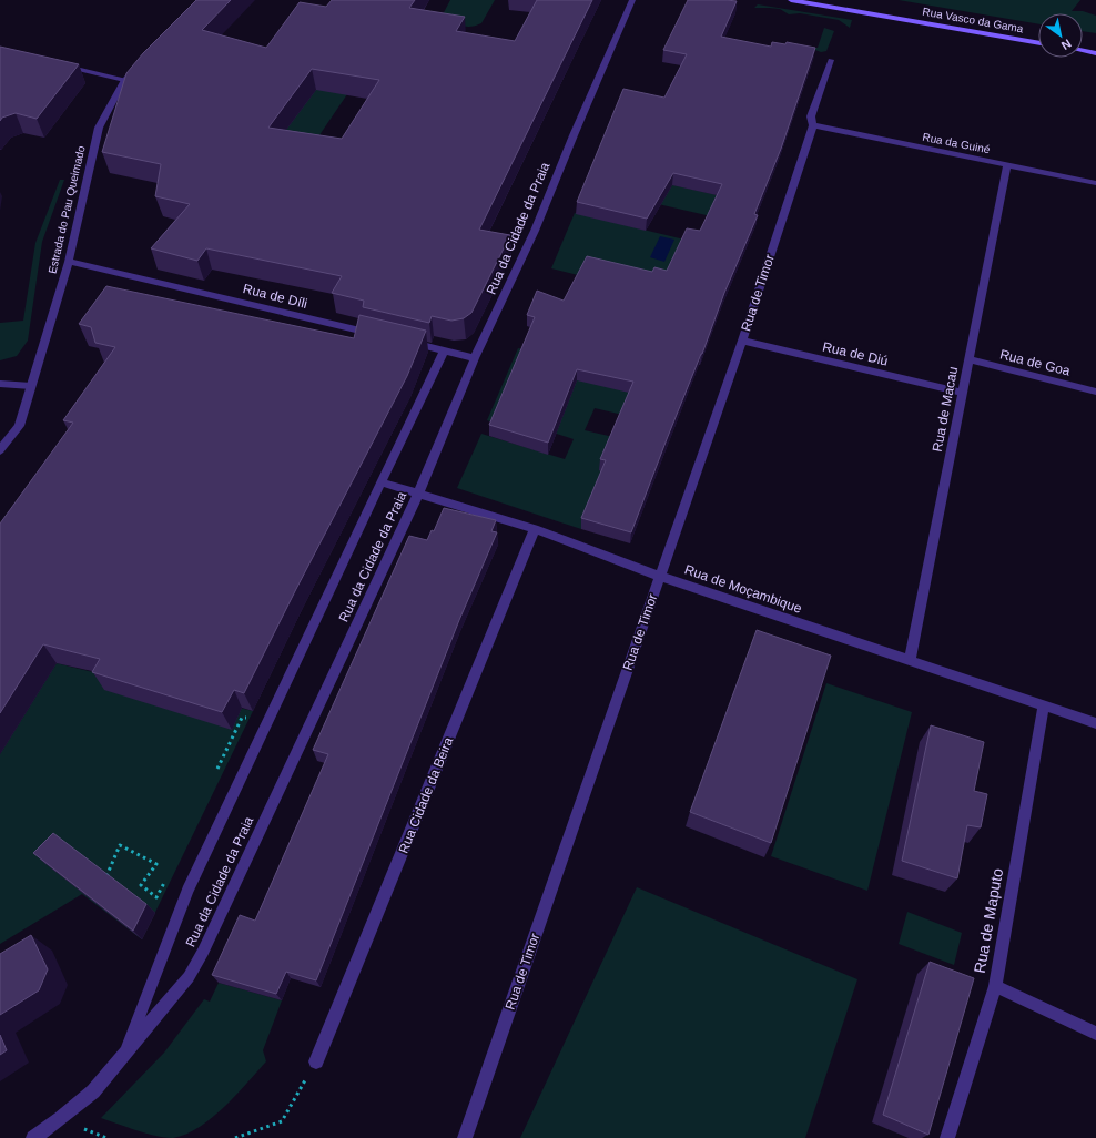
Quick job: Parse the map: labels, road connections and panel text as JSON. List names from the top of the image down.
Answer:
{
  "streets": {
    "main road": ["Rua Vasco da Gama"],
    "street": [
      "Rua da Guiné",
      "Estrada do Pau Queimado",
      "Rua da Cidade da Praia",
      "Rua de Timor",
      "Rua de Díli",
      "Rua de Diú",
      "Rua de Goa",
      "Rua de Macau",
      "Rua de Moçambique",
      "Rua Cidade da Beira",
      "Rua de Maputo"
    ]
  },
  "crossings": [
    ["Rua da Guiné", "Rua de Timor"],
    ["Rua da Guiné", "Rua de Macau"],
    ["Estrada do Pau Queimado", "Rua de Díli"],
    ["Rua da Cidade da Praia", "Rua de Moçambique"],
    ["Rua de Timor", "Rua de Diú"],
    ["Rua de Timor", "Rua de Moçambique"],
    ["Rua de Diú", "Rua de Macau"],
    ["Rua de Goa", "Rua de Macau"],
    ["Rua de Macau", "Rua de Moçambique"],
    ["Rua de Moçambique", "Rua Cidade da Beira"],
    ["Rua de Moçambique", "Rua de Maputo"]
  ],
  "north": "bottom right"
}
